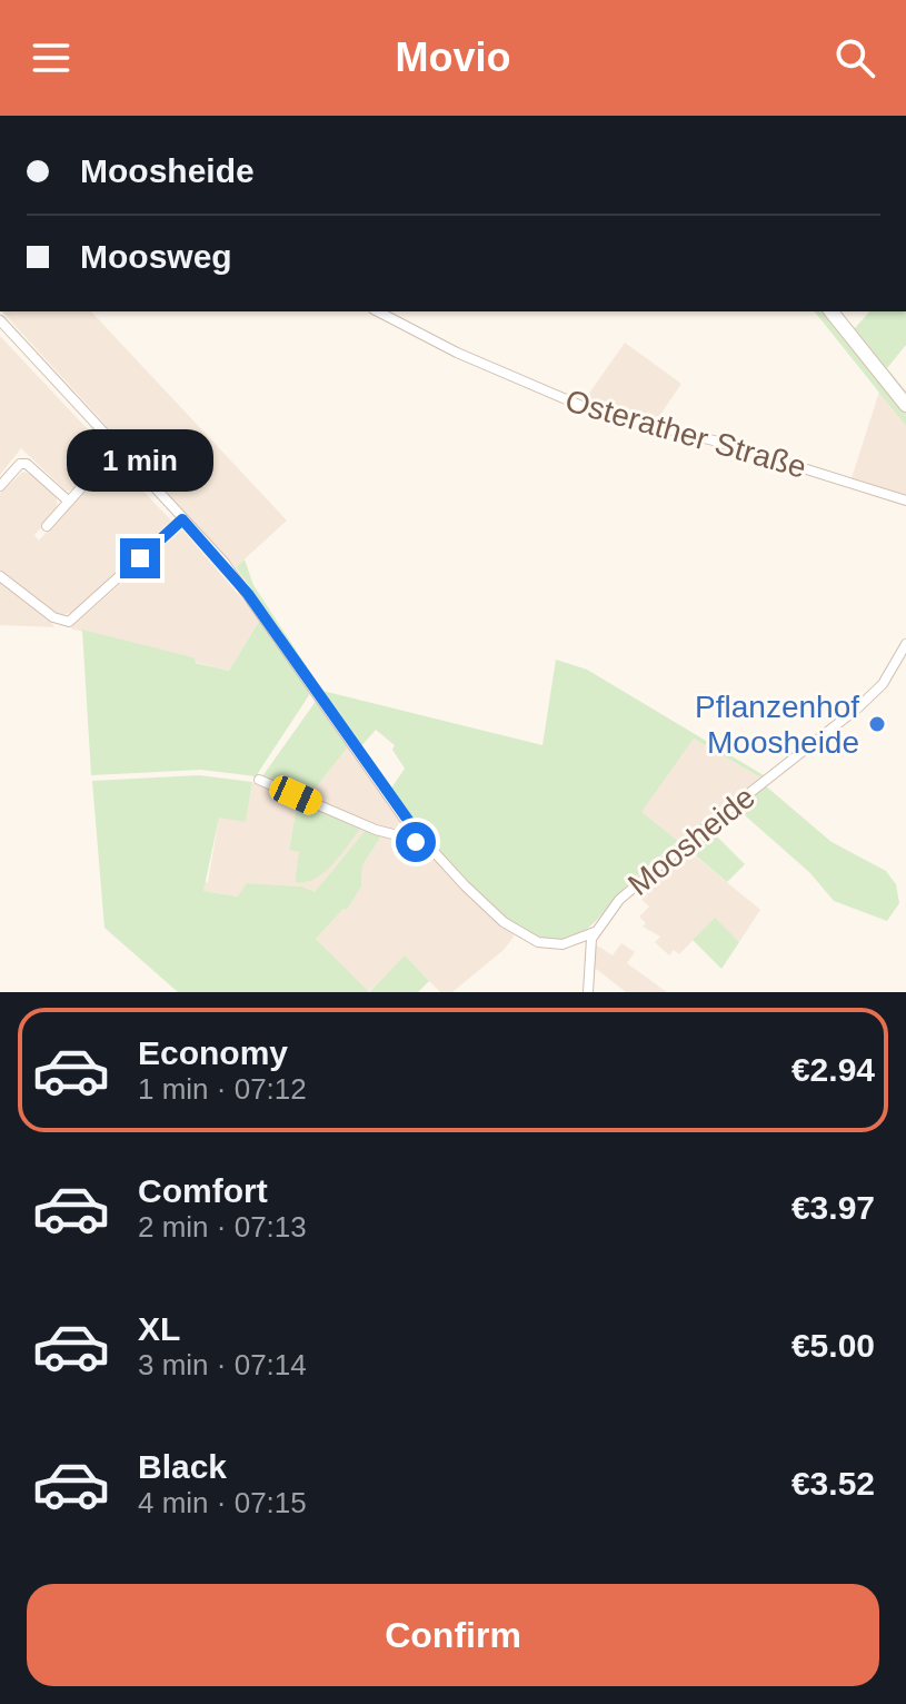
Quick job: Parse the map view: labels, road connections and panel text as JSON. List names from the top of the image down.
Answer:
{
  "streets": {
    "street": ["Osterather Straße", "Moosheide"]
  },
  "places": ["Pflanzenhof Moosheide"],
  "page": {
    "header": "Movio",
    "banner": ["Moosheide", "Moosweg"],
    "bubble": "1 min",
    "list": [
      {
        "name": "Economy",
        "note": "1 min · 07:12",
        "value": "€2.94"
      },
      {
        "name": "Comfort",
        "note": "2 min · 07:13",
        "value": "€3.97"
      },
      {
        "name": "XL",
        "note": "3 min · 07:14",
        "value": "€5.00"
      },
      {
        "name": "Black",
        "note": "4 min · 07:15",
        "value": "€3.52"
      }
    ],
    "buttons": "Confirm"
  }
}
